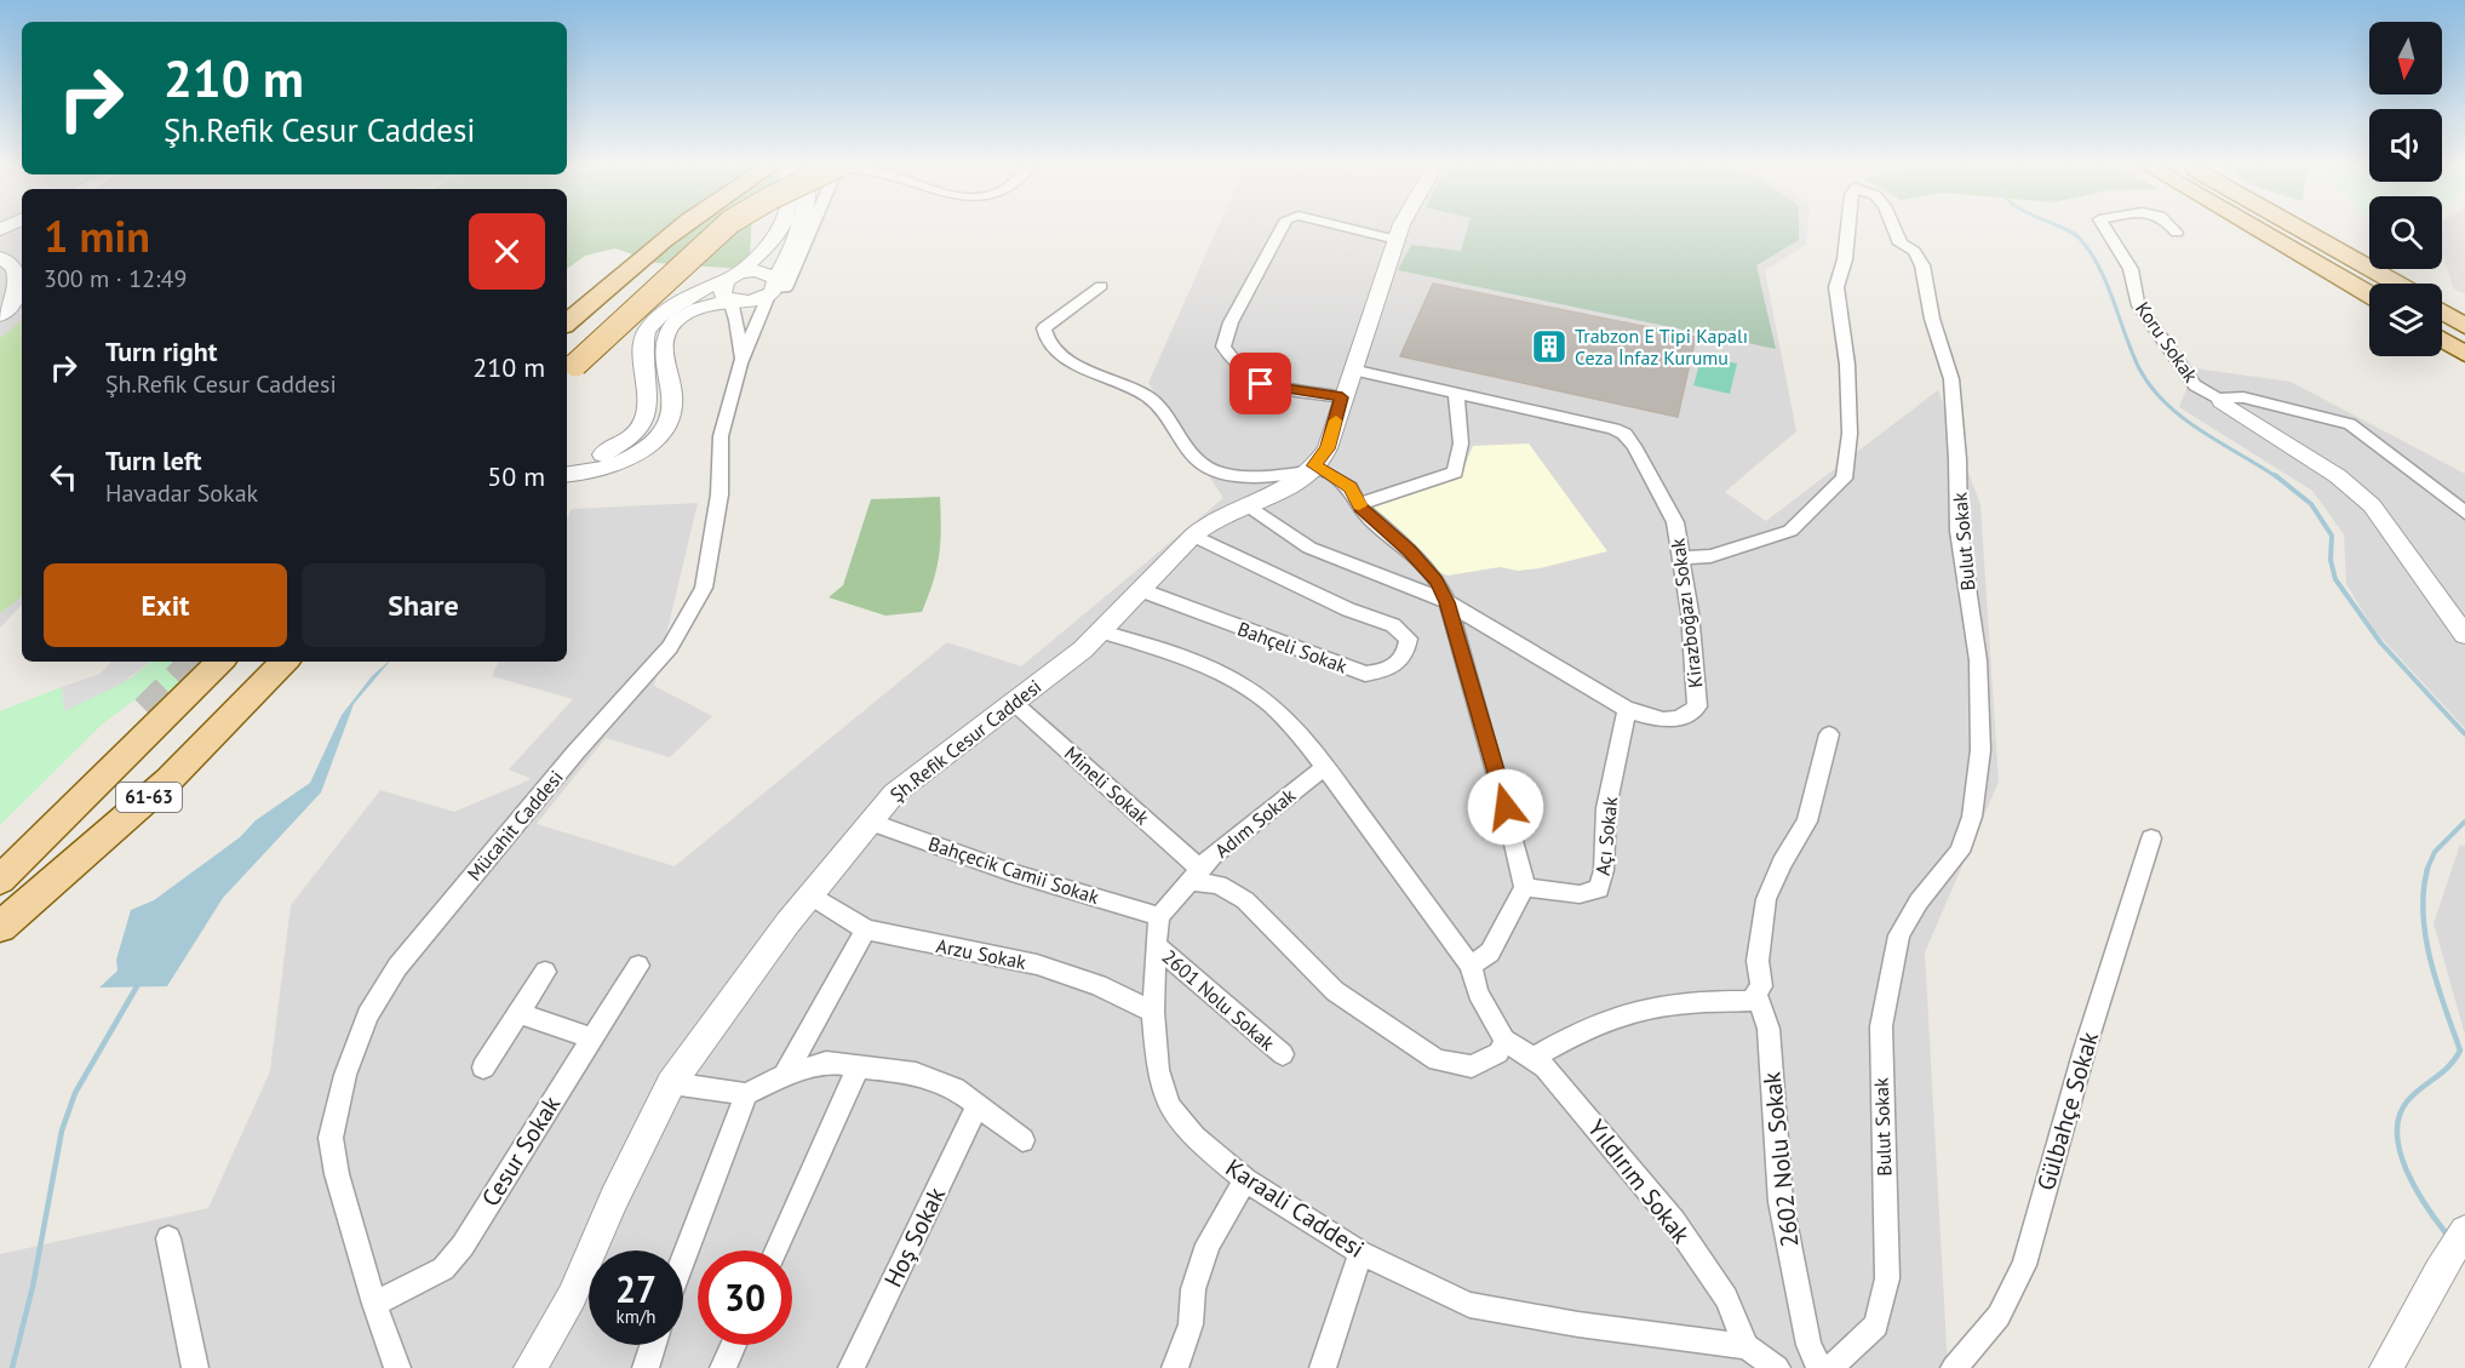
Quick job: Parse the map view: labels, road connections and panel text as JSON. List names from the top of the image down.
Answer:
{
  "streets": {
    "main road": ["61-63"],
    "street": [
      "Koru Sokak",
      "Bulut Sokak",
      "Kirazboğazı Sokak",
      "Bahçeli Sokak",
      "Şh.Refik Cesur Caddesi",
      "Mineli Sokak",
      "Adım Sokak",
      "Mücahit Caddesi",
      "Açı Sokak",
      "Bahçecik Camii Sokak",
      "Arzu Sokak",
      "2601 Nolu Sokak",
      "Gülbahçe Sokak",
      "Cesur Sokak",
      "2602 Nolu Sokak",
      "Yıldırım Sokak",
      "Karaali Caddesi",
      "Hoş Sokak"
    ]
  },
  "crossings": [
    ["Bulut Sokak", "Kirazboğazı Sokak"],
    ["Kirazboğazı Sokak", "Şh.Refik Cesur Caddesi"],
    ["Kirazboğazı Sokak", "Açı Sokak"],
    ["Bahçeli Sokak", "Şh.Refik Cesur Caddesi"],
    ["Şh.Refik Cesur Caddesi", "Mineli Sokak"],
    ["Şh.Refik Cesur Caddesi", "Bahçecik Camii Sokak"],
    ["Şh.Refik Cesur Caddesi", "Arzu Sokak"],
    ["Mineli Sokak", "Adım Sokak"],
    ["Mücahit Caddesi", "Cesur Sokak"],
    ["Bahçecik Camii Sokak", "Karaali Caddesi"],
    ["Arzu Sokak", "Karaali Caddesi"],
    ["2601 Nolu Sokak", "Karaali Caddesi"],
    ["Yıldırım Sokak", "Karaali Caddesi"]
  ],
  "places": {
    "building": ["Trabzon E Tipi Kapalı Ceza İnfaz Kurumu"]
  },
  "north": "bottom",
  "page": {
    "turn": ["210 m", "Şh.Refik Cesur Caddesi"],
    "heading": ["1 min", "300 m · 12:49"],
    "list": [
      {
        "name": "Turn right",
        "note": "Şh.Refik Cesur Caddesi",
        "value": "210 m"
      },
      {
        "name": "Turn left",
        "note": "Havadar Sokak",
        "value": "50 m"
      }
    ],
    "buttons": ["Exit", "Share"],
    "speed": "27 km/h",
    "limit": "30"
  }
}
